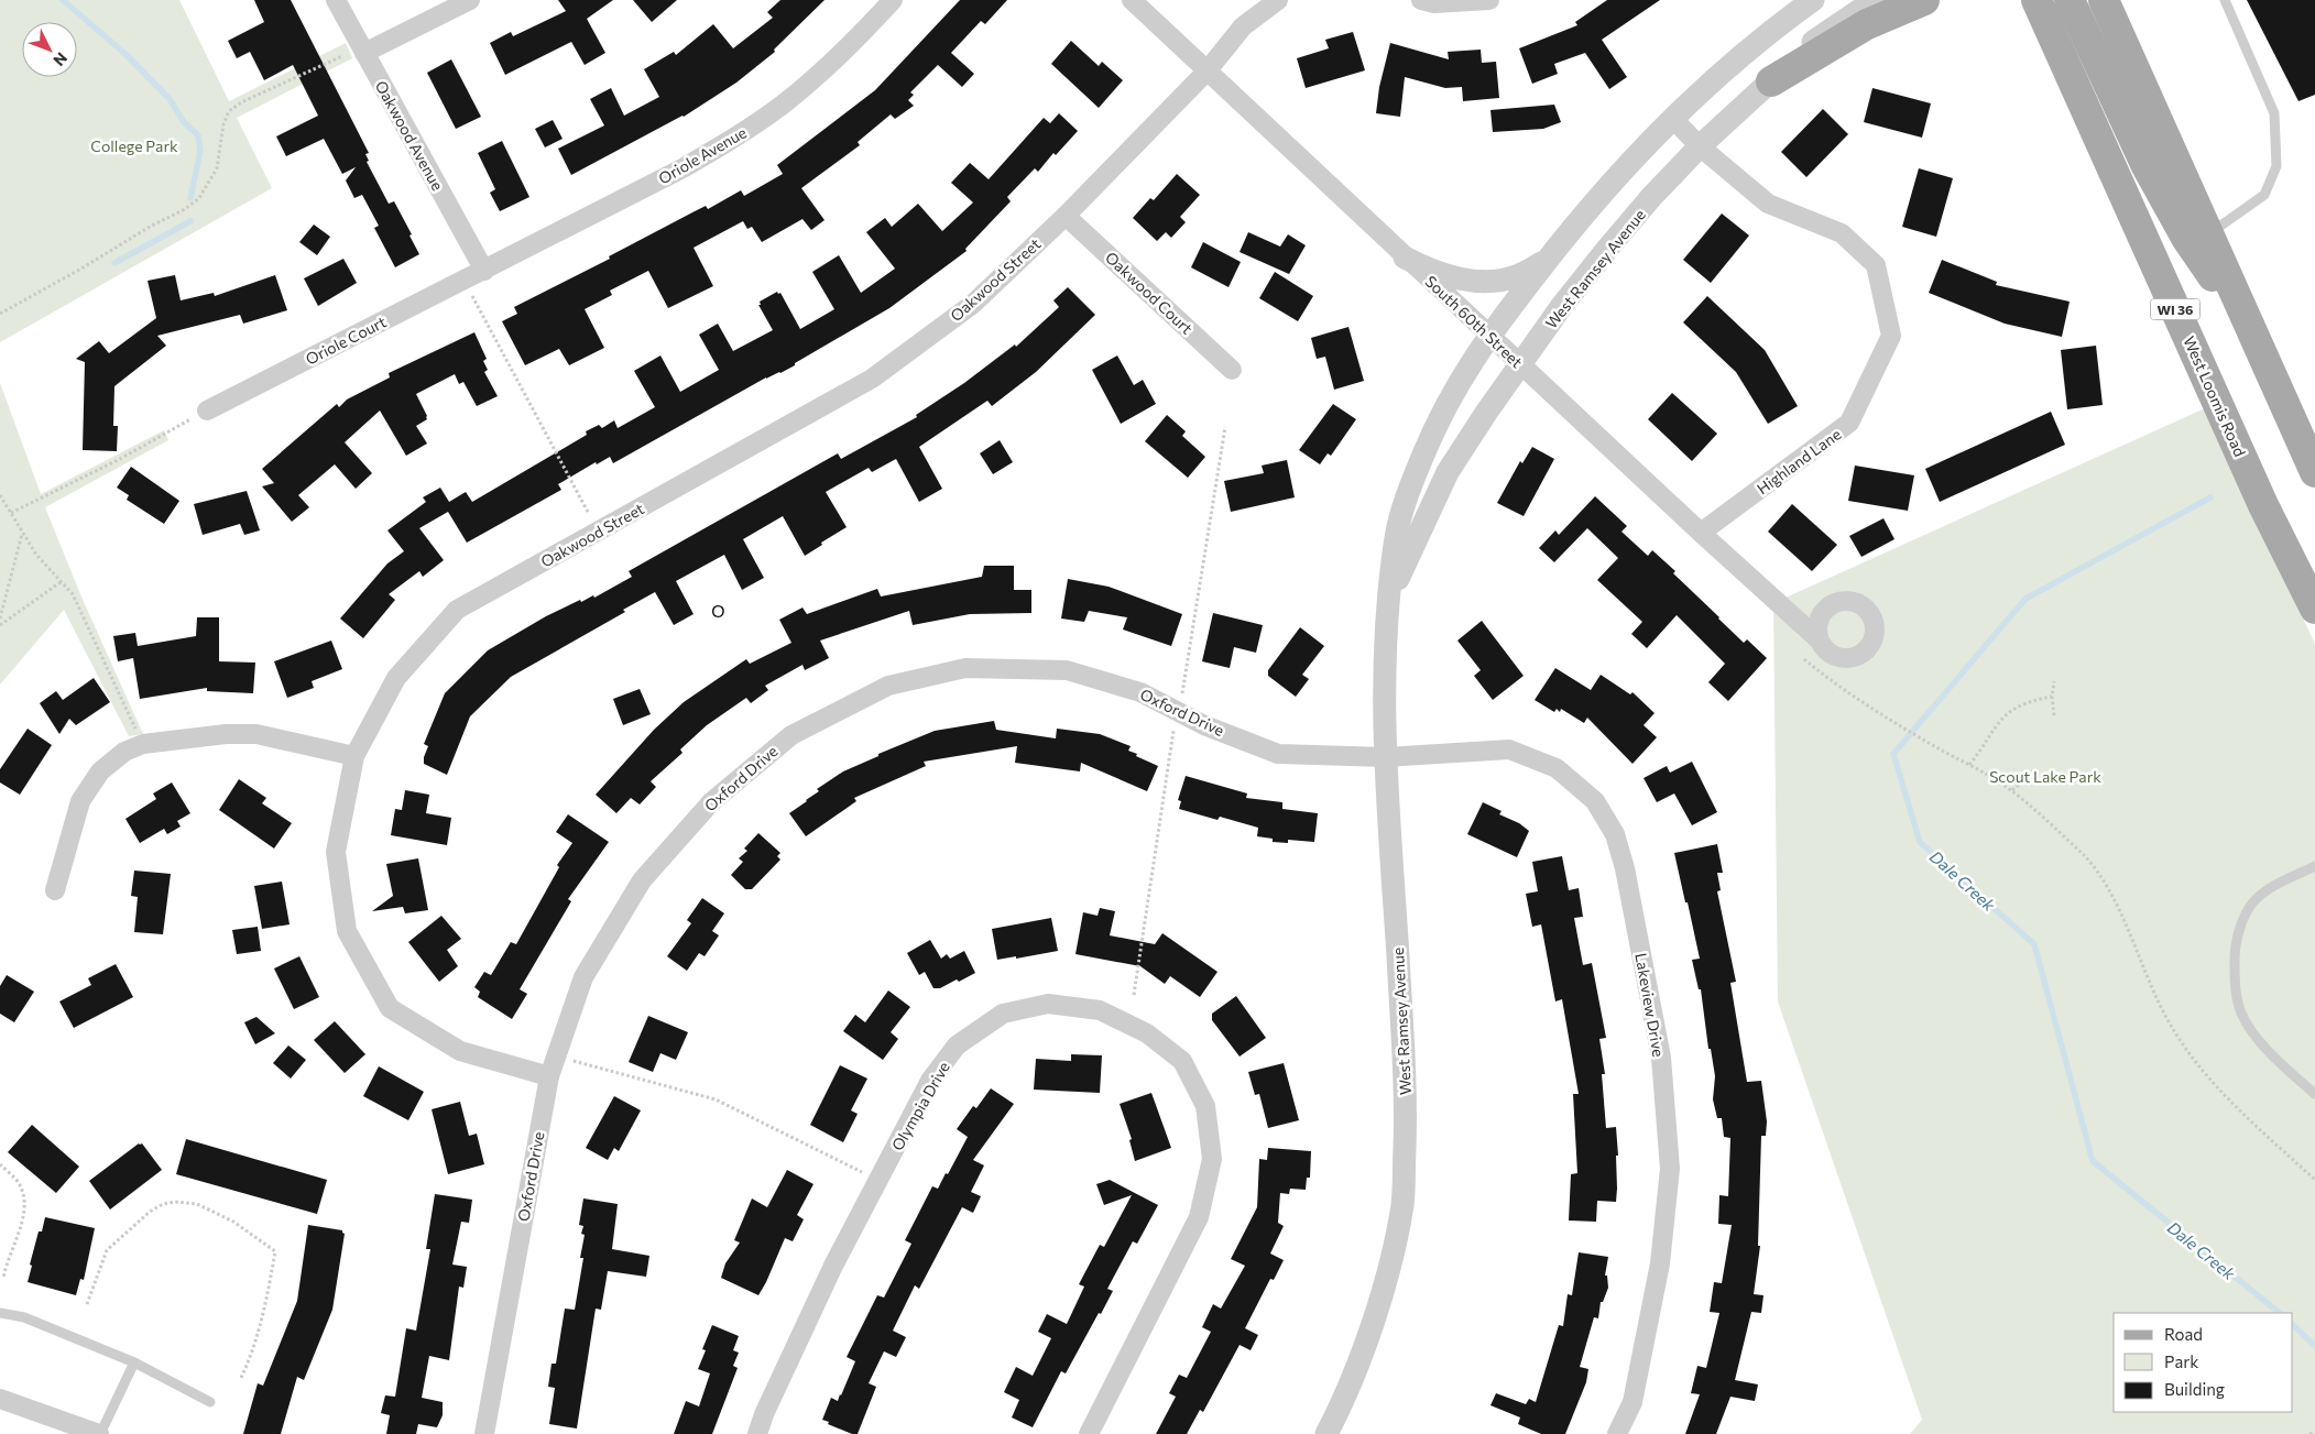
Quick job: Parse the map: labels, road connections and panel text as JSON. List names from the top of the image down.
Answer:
{
  "streets": {
    "main road": ["WI 36", "West Loomis Road"],
    "street": [
      "Oakwood Avenue",
      "Oriole Avenue",
      "West Ramsey Avenue",
      "Oakwood Street",
      "Oakwood Court",
      "South 60th Street",
      "Oriole Court",
      "Highland Lane",
      "Oxford Drive",
      "Lakeview Drive",
      "Olympia Drive"
    ]
  },
  "crossings": [
    ["Oakwood Avenue", "Oriole Avenue"],
    ["Oakwood Avenue", "Oriole Court"],
    ["Oriole Avenue", "Oriole Court"],
    ["West Ramsey Avenue", "South 60th Street"],
    ["West Ramsey Avenue", "Highland Lane"],
    ["West Ramsey Avenue", "Oxford Drive"],
    ["West Ramsey Avenue", "Lakeview Drive"],
    ["Oakwood Street", "Oakwood Court"],
    ["Oakwood Street", "South 60th Street"],
    ["Oakwood Street", "Oxford Drive"],
    ["South 60th Street", "Highland Lane"],
    ["Oxford Drive", "Lakeview Drive"]
  ],
  "districts": ["O"],
  "water": ["Dale Creek"],
  "parks": ["College Park", "Scout Lake Park"],
  "legend": ["Road", "Park", "Building"],
  "north": "bottom right"
}
